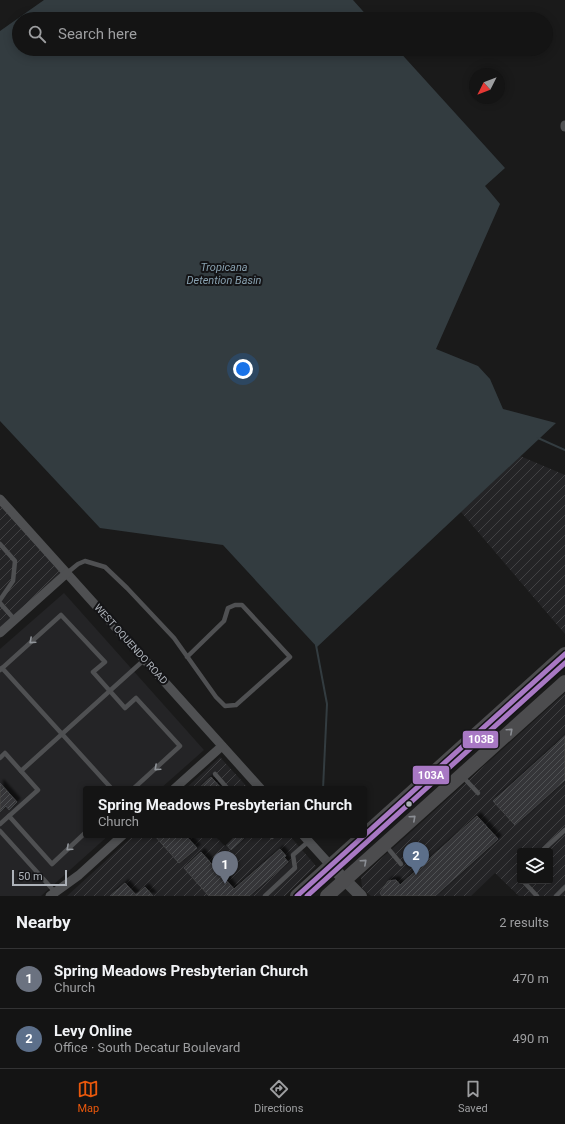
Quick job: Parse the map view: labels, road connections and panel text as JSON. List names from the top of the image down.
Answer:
{
  "streets": {
    "street": ["WEST OQUENDO ROAD"]
  },
  "water": ["Tropicana Detention Basin"],
  "lines": ["transit line 103A", "transit line 103B"],
  "scale_bar": "50 m",
  "north": "bottom left",
  "page": {
    "search": "Search here",
    "popup": ["Spring Meadows Presbyterian Church", "Church"],
    "pins": ["2", "1"],
    "scale": "50 m",
    "heading": ["Nearby", "2 results"],
    "list": [
      {
        "mark": "1",
        "name": "Spring Meadows Presbyterian Church",
        "note": "Church",
        "value": "470 m"
      },
      {
        "mark": "2",
        "name": "Levy Online",
        "note": "Office · South Decatur Boulevard",
        "value": "490 m"
      }
    ],
    "nav": ["Map", "Directions", "Saved"]
  }
}
